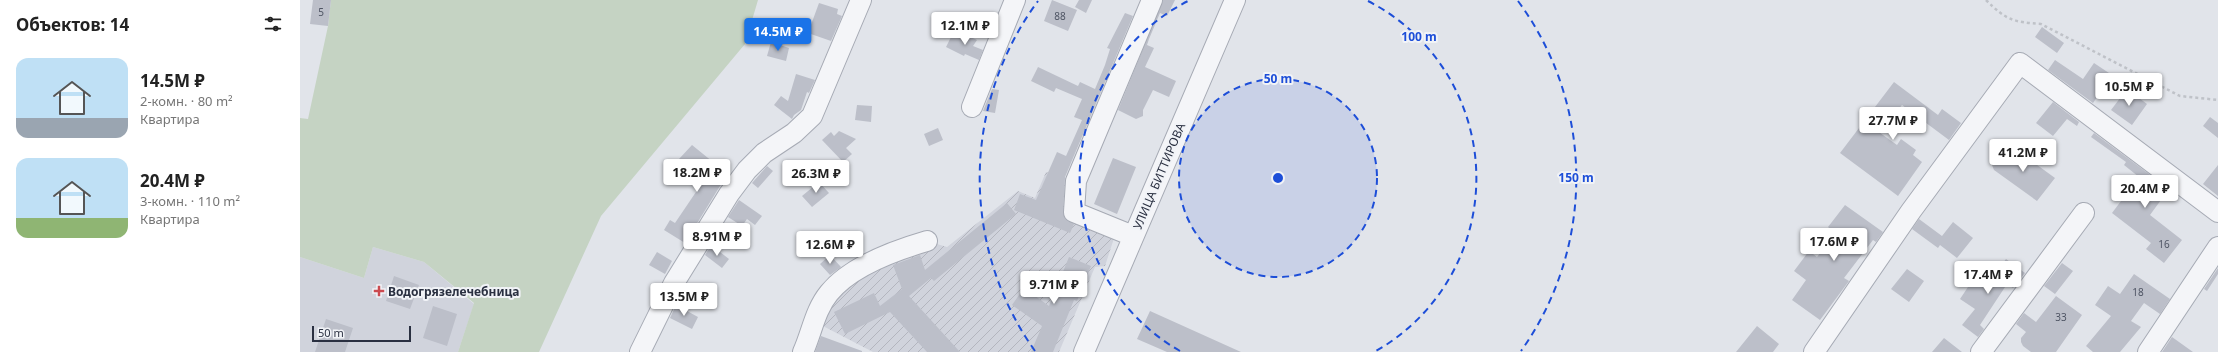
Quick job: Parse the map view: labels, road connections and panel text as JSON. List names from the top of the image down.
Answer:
{
  "streets": {
    "street": ["УЛИЦА БИТТИРОВА"]
  },
  "places": {
    "health": ["Водогрязелечебница"]
  },
  "house_numbers": [
    "5",
    "88",
    "16",
    "18",
    "33"
  ],
  "scale_bar": "50 m",
  "page": {
    "heading": "Объектов: 14",
    "price": [
      "12.1M ₽",
      "14.5M ₽",
      "10.5M ₽",
      "27.7M ₽",
      "41.2M ₽",
      "18.2M ₽",
      "26.3M ₽",
      "20.4M ₽",
      "8.91M ₽",
      "17.6M ₽",
      "12.6M ₽",
      "17.4M ₽",
      "9.71M ₽",
      "13.5M ₽"
    ],
    "list": [
      {
        "name": "14.5M ₽",
        "note": "2-комн. · 80 m² · Квартира"
      },
      {
        "name": "20.4M ₽",
        "note": "3-комн. · 110 m² · Квартира"
      }
    ],
    "scale": "50 m"
  },
  "rings": ["100 m", "50 m", "150 m"]
}
